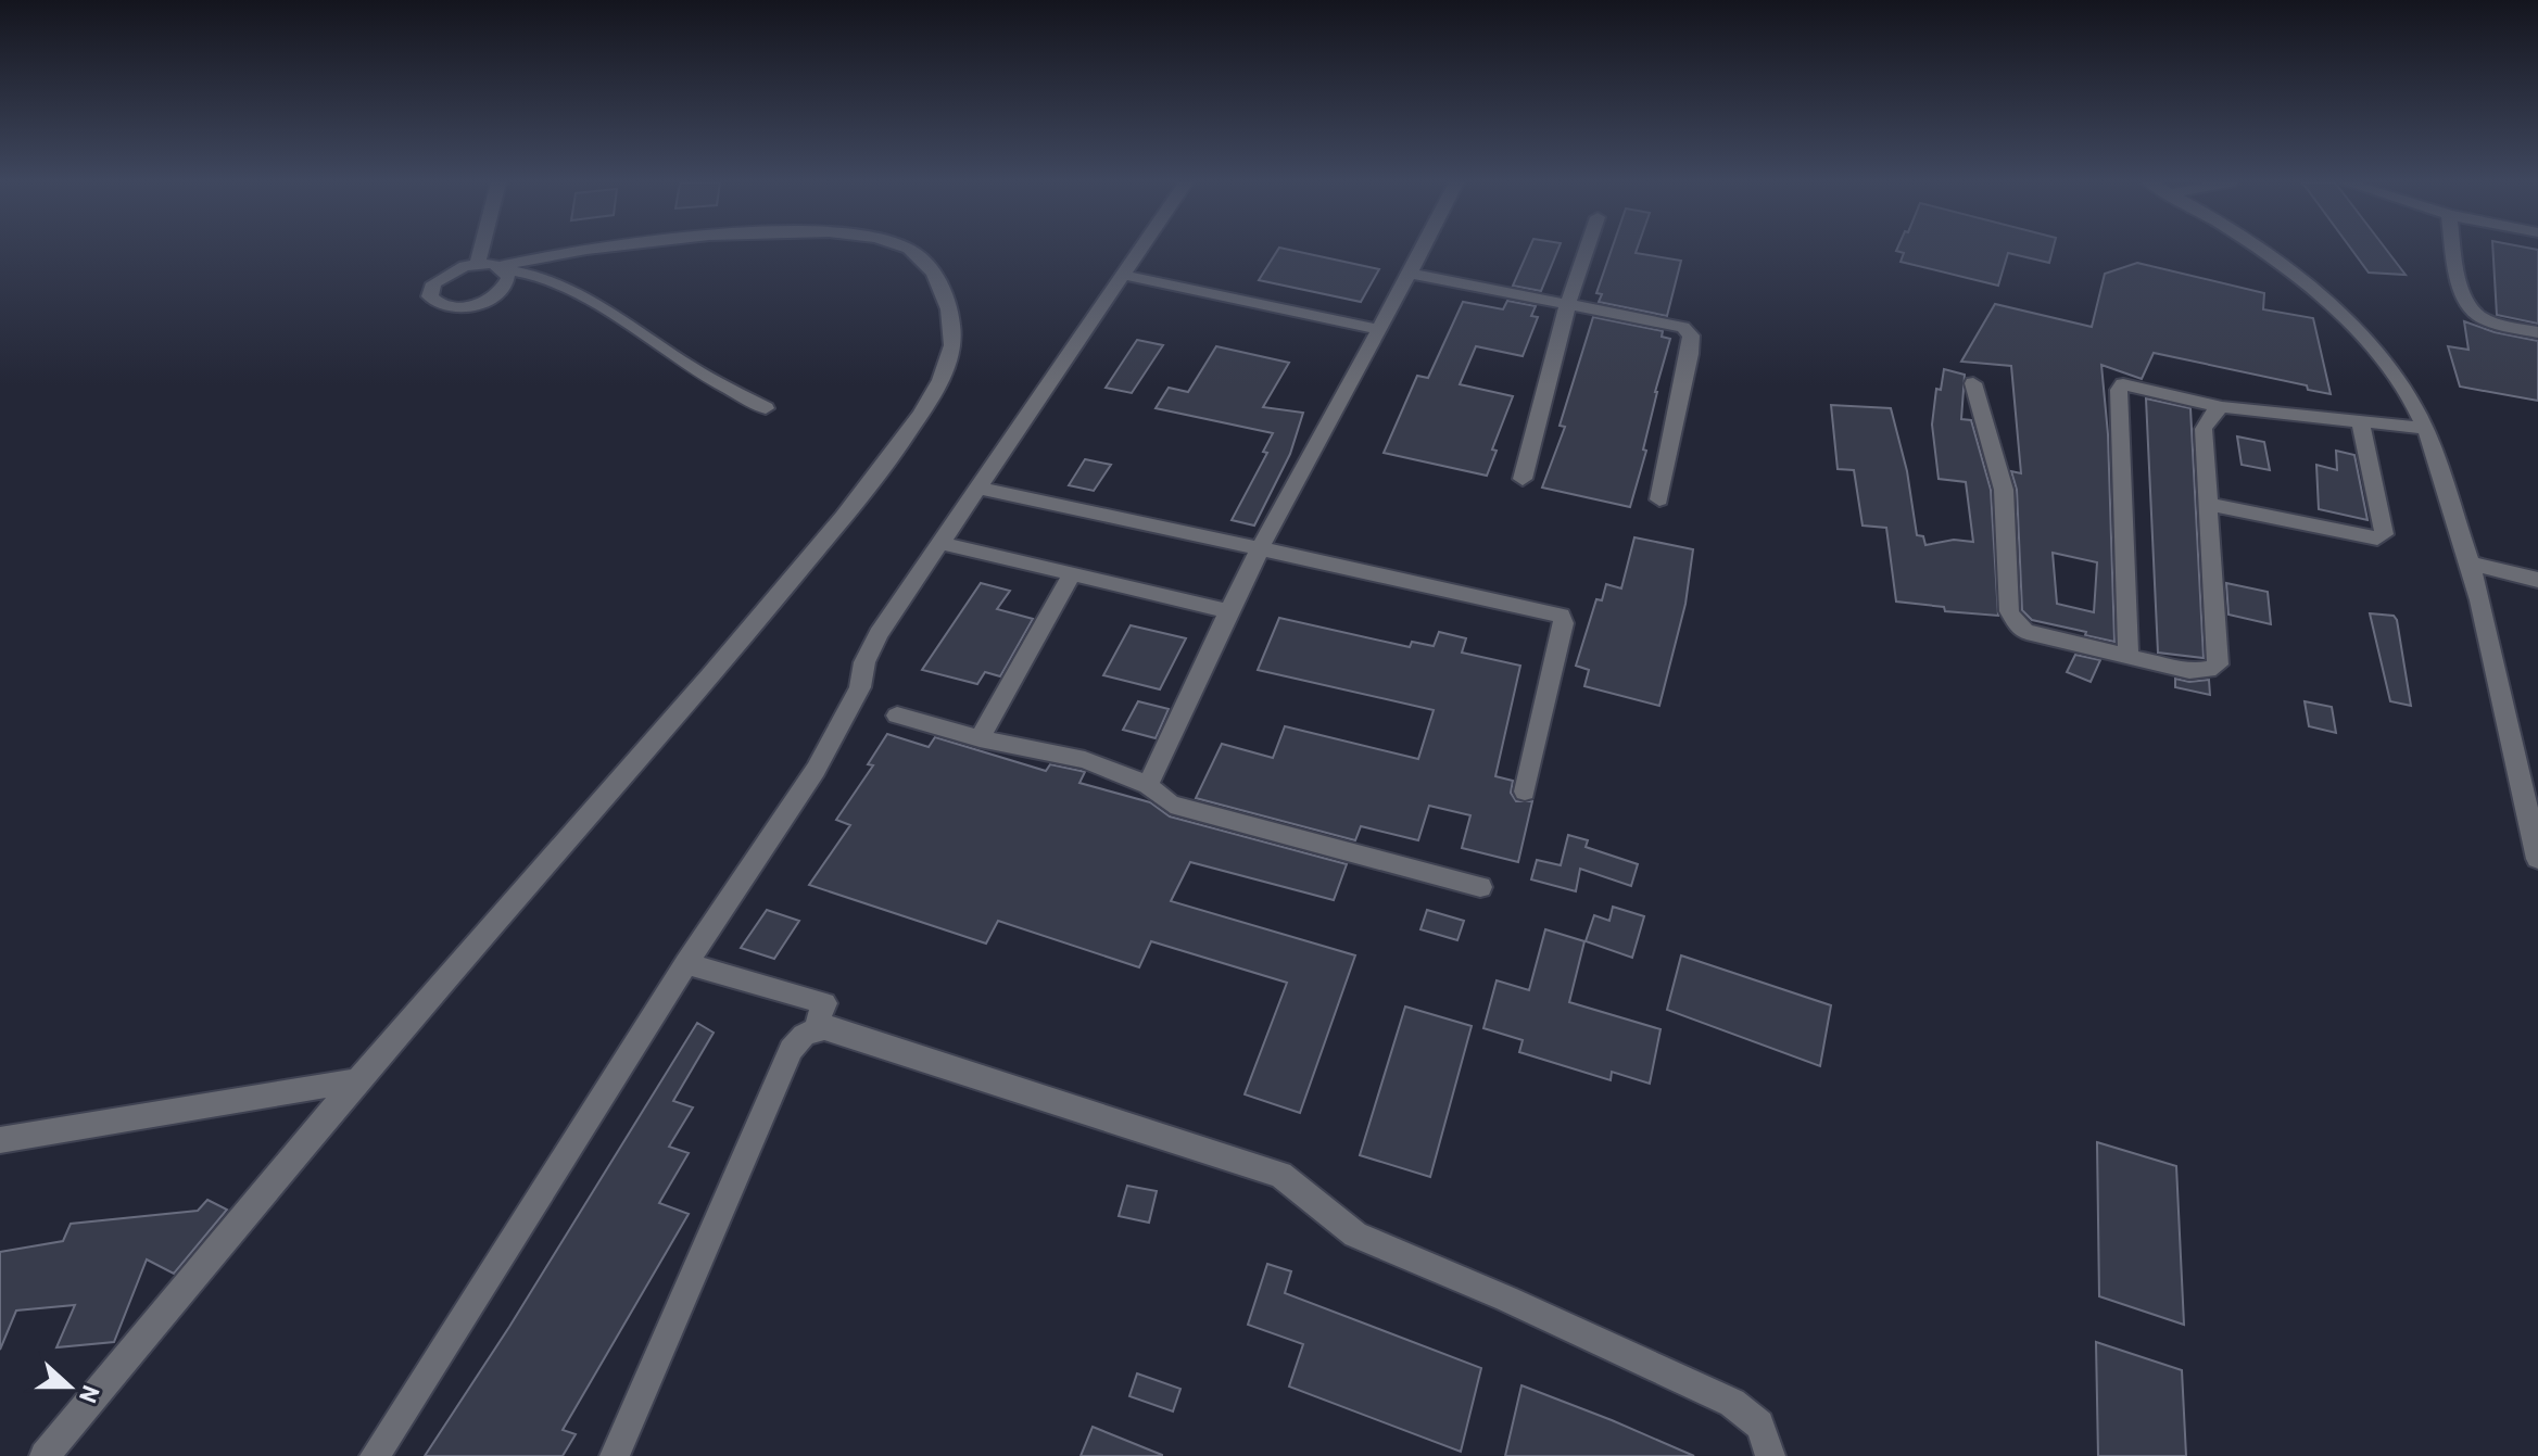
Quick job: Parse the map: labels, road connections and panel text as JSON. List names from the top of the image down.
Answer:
{
  "north": "right"
}
